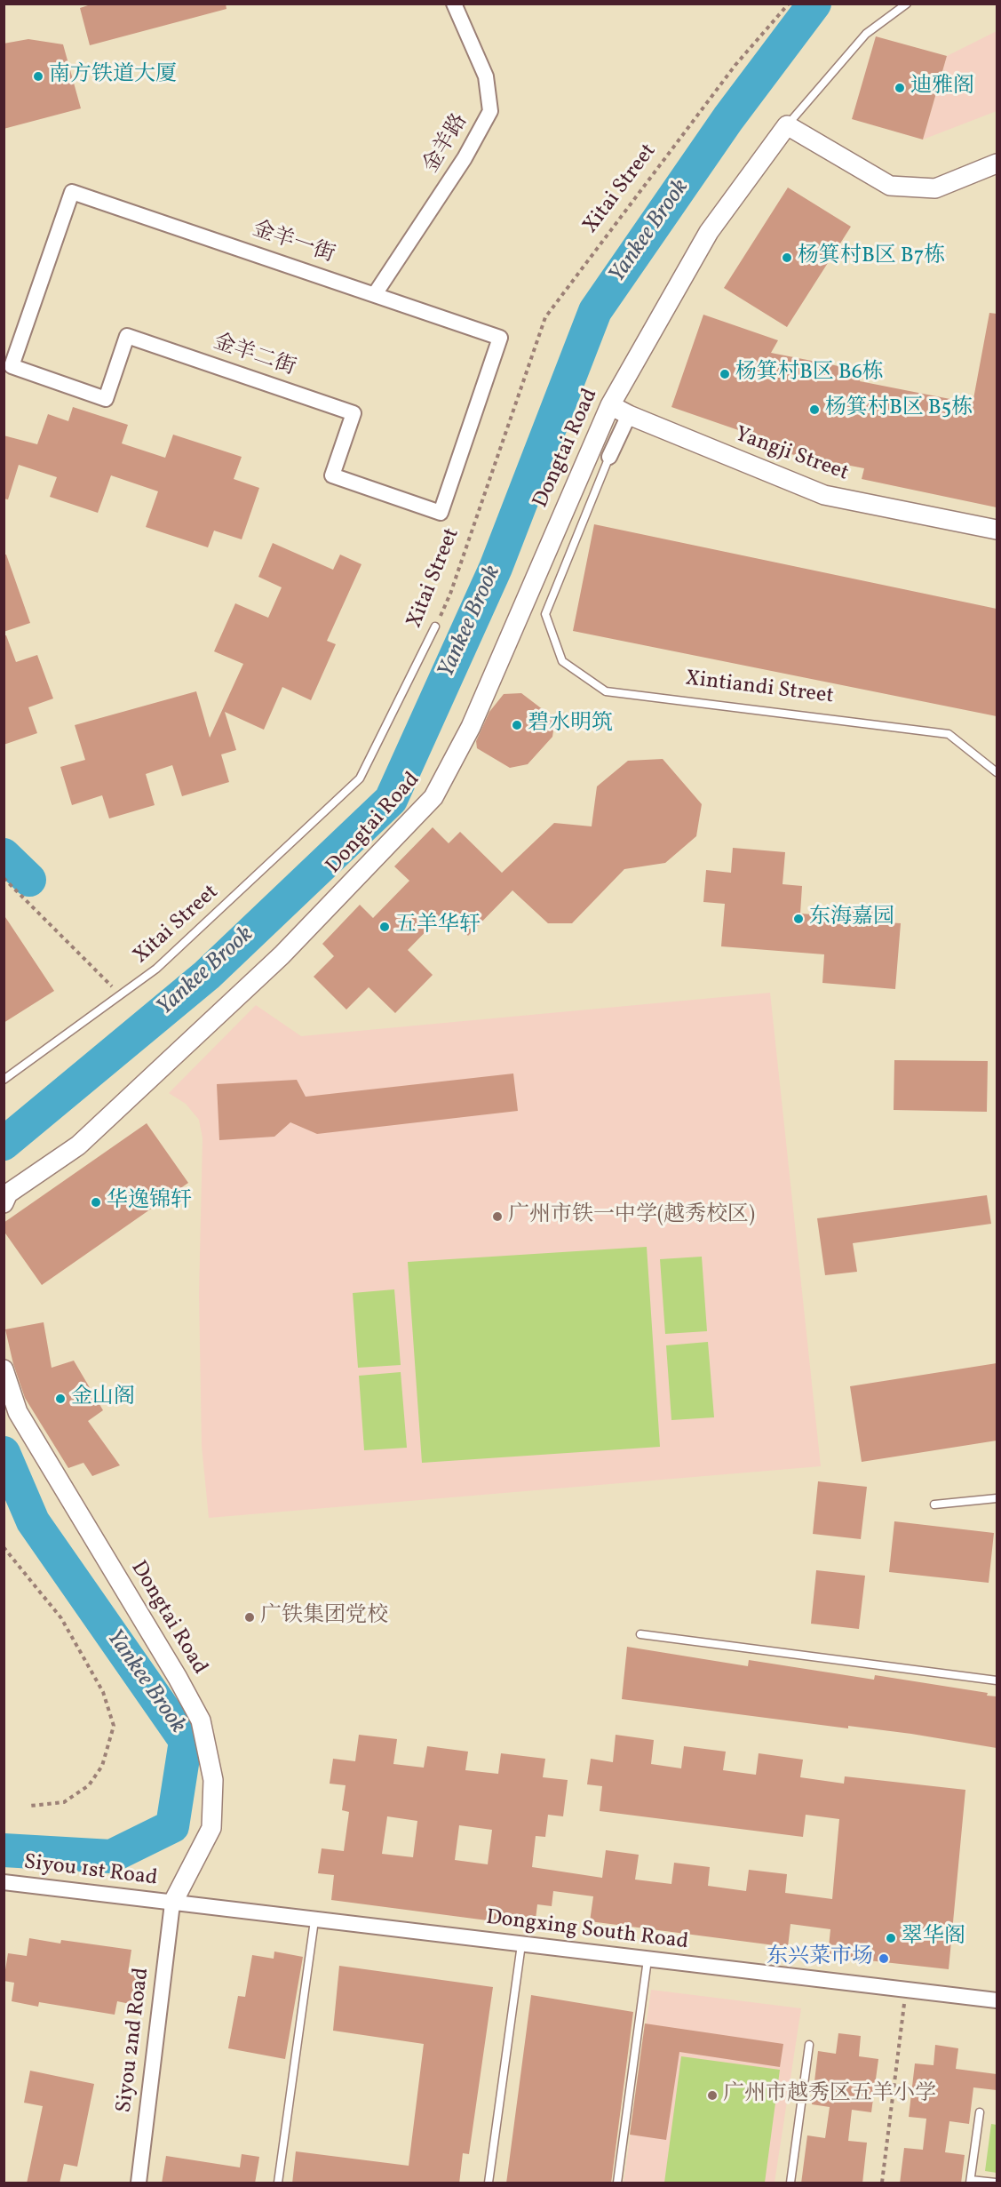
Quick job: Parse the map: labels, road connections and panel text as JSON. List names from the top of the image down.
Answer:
{
  "streets": {
    "street": [
      "金羊路",
      "金羊一街",
      "金羊二街",
      "Dongtai Road",
      "Yangji Street",
      "Siyou 1st Road",
      "Dongxing South Road",
      "Siyou 2nd Road"
    ],
    "lane": ["Xitai Street", "Xintiandi Street"]
  },
  "crossings": [
    ["金羊路", "金羊一街"],
    ["金羊一街", "金羊二街"],
    ["Dongtai Road", "Yangji Street"],
    ["Dongtai Road", "Siyou 1st Road"],
    ["Dongtai Road", "Dongxing South Road"],
    ["Dongtai Road", "Siyou 2nd Road"],
    ["Siyou 1st Road", "Dongxing South Road"],
    ["Siyou 1st Road", "Siyou 2nd Road"],
    ["Dongxing South Road", "Siyou 2nd Road"]
  ],
  "water": ["Yankee Brook"],
  "places": [
    "南方铁道大厦",
    "迪雅阁",
    "杨箕村B区 B7栋",
    "杨箕村B区 B6栋",
    "杨箕村B区 B5栋",
    "碧水明筑",
    "东海嘉园",
    "五羊华轩",
    "华逸锦轩",
    "广州市铁一中学(越秀校区)",
    "金山阁",
    "广铁集团党校",
    "翠华阁",
    "东兴菜市场",
    "广州市越秀区五羊小学"
  ]
}
